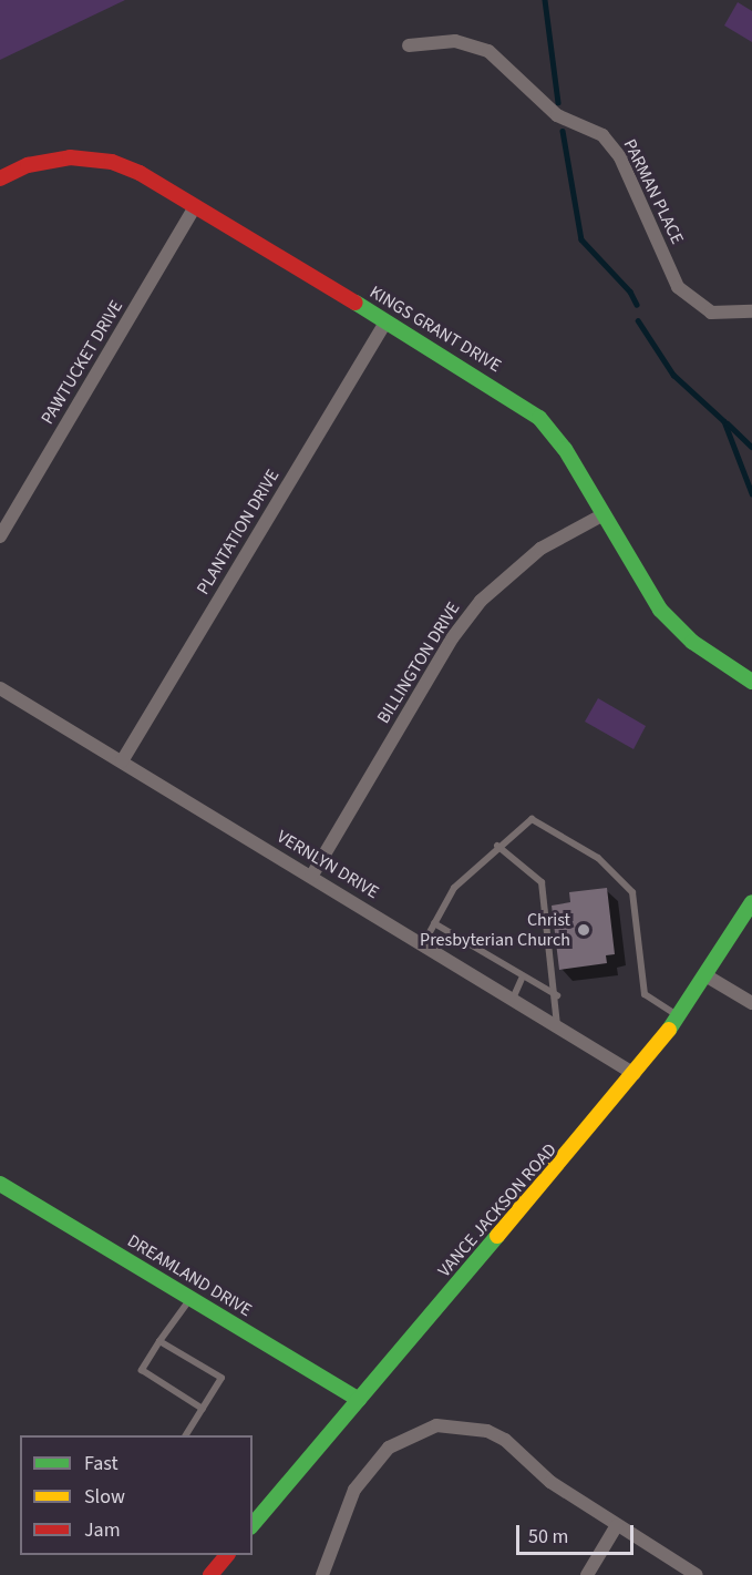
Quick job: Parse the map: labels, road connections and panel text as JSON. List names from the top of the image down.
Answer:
{
  "streets": {
    "street": [
      "PARMAN PLACE",
      "KINGS GRANT DRIVE",
      "PAWTUCKET DRIVE",
      "PLANTATION DRIVE",
      "BILLINGTON DRIVE",
      "VERNLYN DRIVE",
      "VANCE JACKSON ROAD",
      "DREAMLAND DRIVE"
    ]
  },
  "crossings": [
    ["KINGS GRANT DRIVE", "PAWTUCKET DRIVE"],
    ["KINGS GRANT DRIVE", "PLANTATION DRIVE"],
    ["KINGS GRANT DRIVE", "BILLINGTON DRIVE"],
    ["PLANTATION DRIVE", "VERNLYN DRIVE"],
    ["BILLINGTON DRIVE", "VERNLYN DRIVE"],
    ["VERNLYN DRIVE", "VANCE JACKSON ROAD"],
    ["VANCE JACKSON ROAD", "DREAMLAND DRIVE"]
  ],
  "places": ["Christ Presbyterian Church"],
  "legend": ["Fast", "Slow", "Jam"],
  "scale_bar": "50 m"
}
